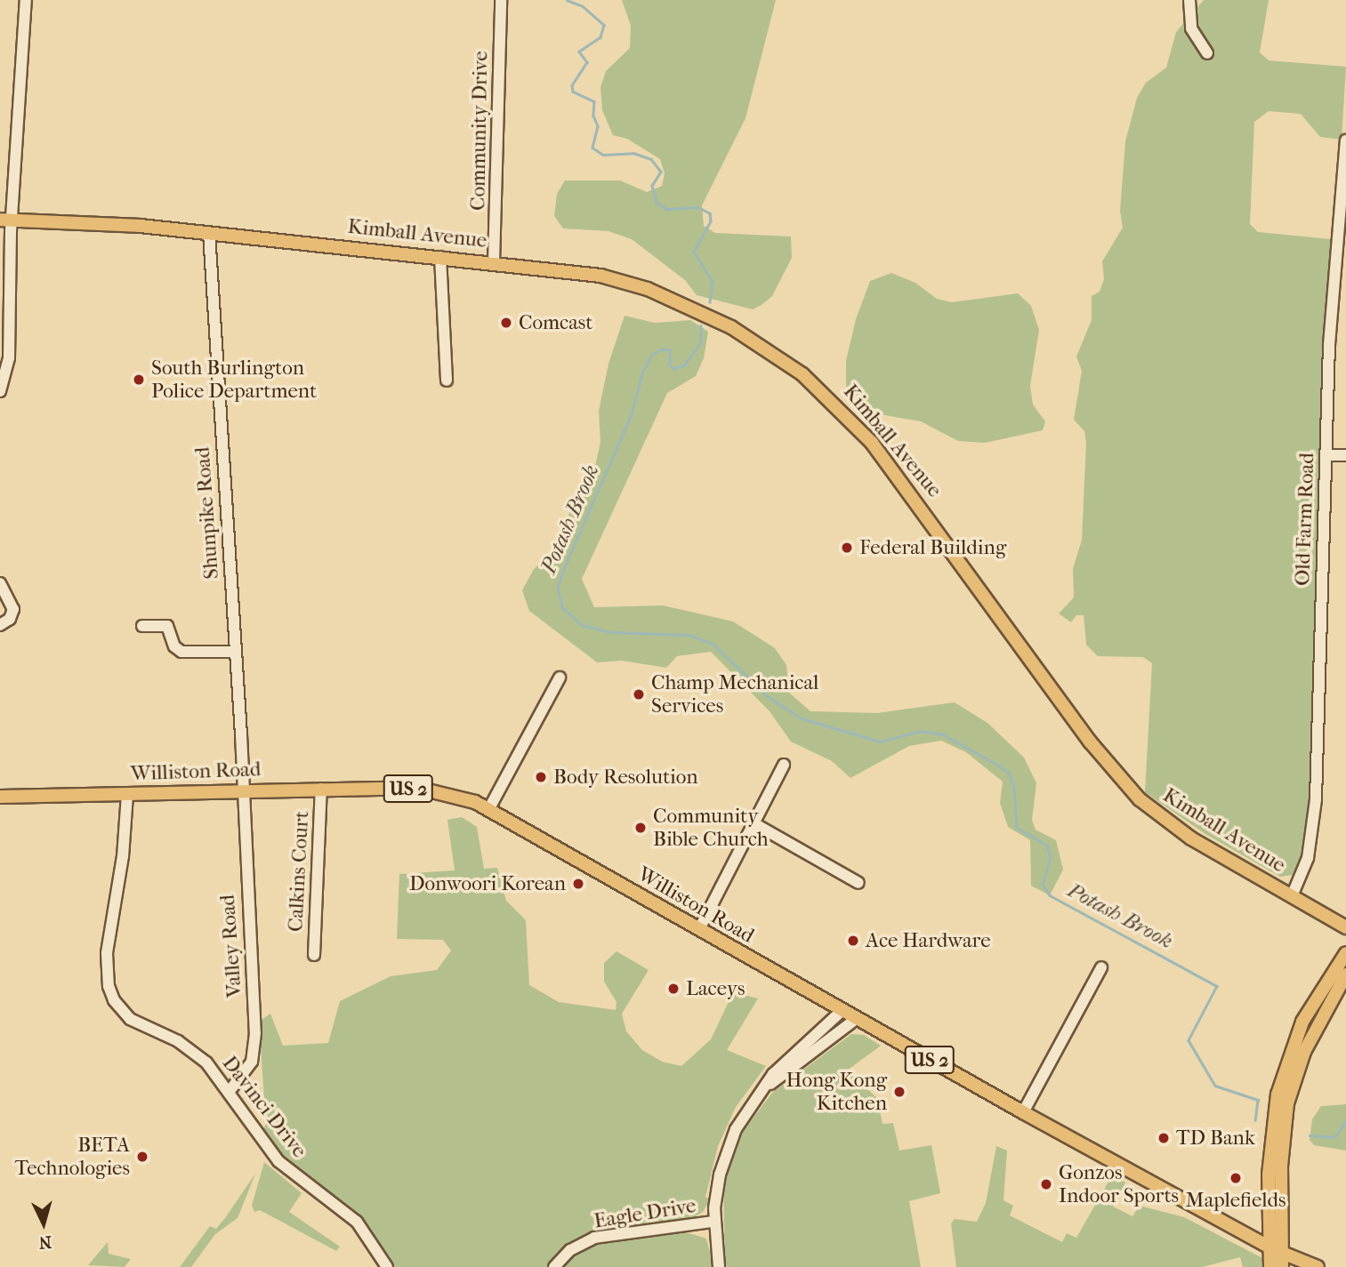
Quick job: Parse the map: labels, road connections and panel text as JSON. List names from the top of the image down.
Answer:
{
  "streets": {
    "main road": ["Kimball Avenue", "Williston Road", "US 2"],
    "street": [
      "Community Drive",
      "Shunpike Road",
      "Old Farm Road",
      "Calkins Court",
      "Valley Road",
      "Davinci Drive",
      "Eagle Drive"
    ]
  },
  "crossings": [
    ["Community Drive", "Kimball Avenue"],
    ["Kimball Avenue", "Shunpike Road"],
    ["Kimball Avenue", "Old Farm Road"],
    ["Shunpike Road", "Williston Road"],
    ["Shunpike Road", "Valley Road"],
    ["Williston Road", "Calkins Court"],
    ["Williston Road", "Valley Road"],
    ["Williston Road", "Davinci Drive"],
    ["Valley Road", "Davinci Drive"]
  ],
  "water": ["Potash Brook"],
  "places": [
    "Comcast",
    "South Burlington Police Department",
    "Federal Building",
    "Champ Mechanical Services",
    "Body Resolution",
    "Community Bible Church",
    "Donwoori Korean",
    "Ace Hardware",
    "Laceys",
    "Hong Kong Kitchen",
    "TD Bank",
    "BETA Technologies",
    "Maplefields",
    "Gonzos Indoor Sports"
  ],
  "north": "bottom"
}
